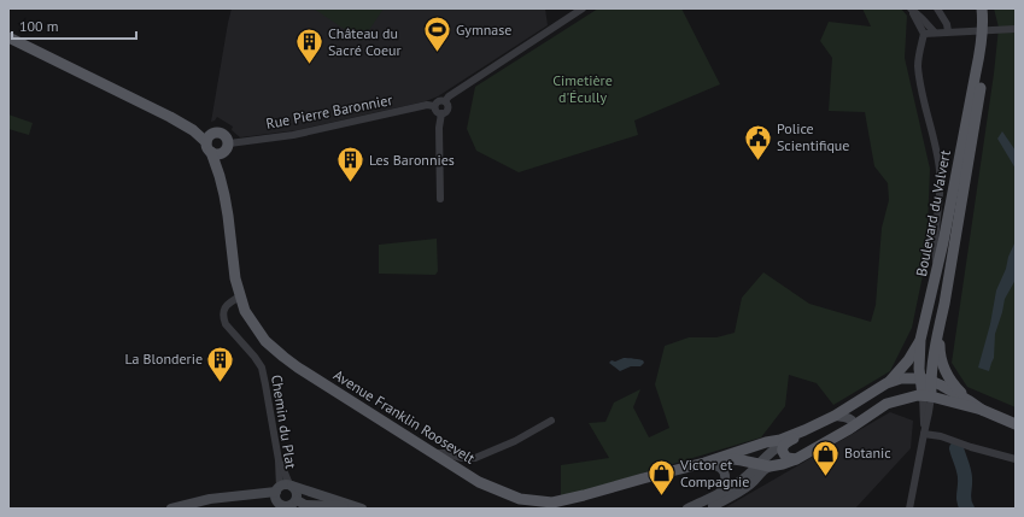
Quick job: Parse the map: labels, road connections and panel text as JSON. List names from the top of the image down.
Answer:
{
  "streets": {
    "main road": ["Boulevard du Valvert", "Avenue Franklin Roosevelt"],
    "street": ["Rue Pierre Baronnier", "Chemin du Plat"]
  },
  "crossings": [
    ["Rue Pierre Baronnier", "Avenue Franklin Roosevelt"],
    ["Boulevard du Valvert", "Avenue Franklin Roosevelt"],
    ["Avenue Franklin Roosevelt", "Chemin du Plat"]
  ],
  "parks": ["Cimetière d'Écully"],
  "places": {
    "sports": ["Gymnase"],
    "building": ["Château du Sacré Coeur", "Les Baronnies", "La Blonderie"],
    "public building": ["Police Scientifique"],
    "shop": ["Botanic", "Victor et Compagnie"]
  },
  "scale_bar": "100 m"
}
